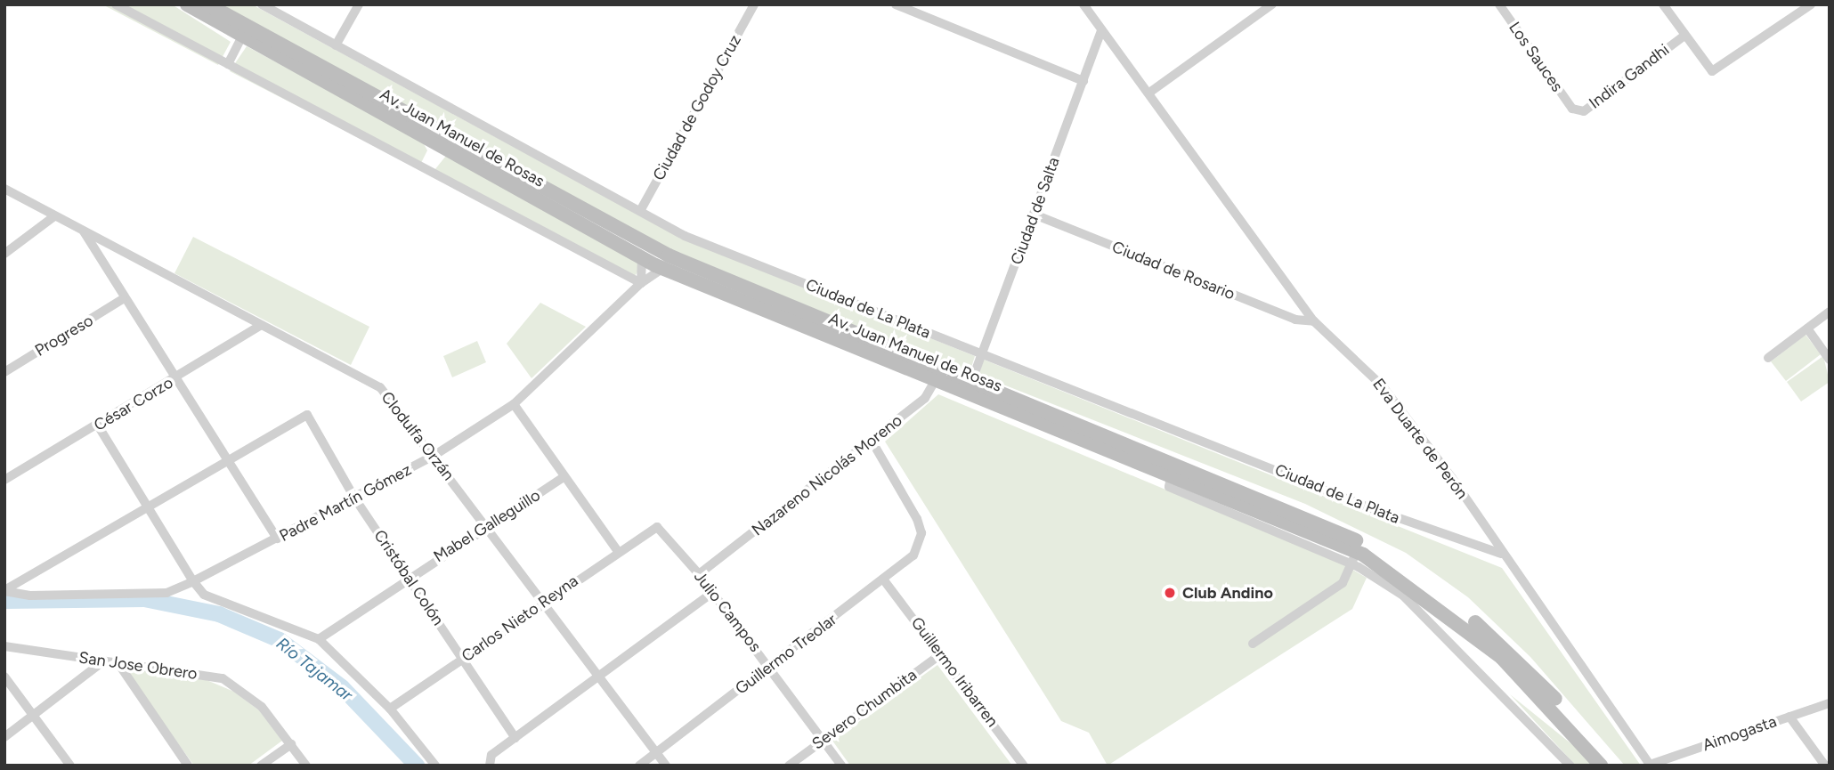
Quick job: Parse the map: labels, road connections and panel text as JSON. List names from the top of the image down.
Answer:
{
  "streets": {
    "main road": ["Av. Juan Manuel de Rosas"],
    "street": [
      "Los Sauces",
      "Indira Gandhi",
      "Ciudad de Godoy Cruz",
      "Ciudad de Salta",
      "Ciudad de Rosario",
      "Ciudad de La Plata",
      "Progreso",
      "César Corzo",
      "Clodulfa Orzán",
      "Eva Duarte de Perón",
      "Nazareno Nicolás Moreno",
      "Padre Martín Gómez",
      "Mabel Galleguillo",
      "Cristóbal Colón",
      "Julio Campos",
      "Carlos Nieto Reyna",
      "Guillermo Treolar",
      "San Jose Obrero",
      "Guillermo Iribarren",
      "Severo Chumbita",
      "Aimogasta"
    ]
  },
  "crossings": [
    ["Los Sauces", "Indira Gandhi"],
    ["Ciudad de Godoy Cruz", "Ciudad de La Plata"],
    ["Av. Juan Manuel de Rosas", "Ciudad de Salta"],
    ["Av. Juan Manuel de Rosas", "Nazareno Nicolás Moreno"],
    ["Av. Juan Manuel de Rosas", "Padre Martín Gómez"],
    ["Ciudad de Salta", "Ciudad de Rosario"],
    ["Ciudad de Salta", "Ciudad de La Plata"],
    ["Ciudad de Salta", "Eva Duarte de Perón"],
    ["Ciudad de Rosario", "Eva Duarte de Perón"],
    ["Ciudad de La Plata", "Eva Duarte de Perón"],
    ["César Corzo", "Clodulfa Orzán"],
    ["Clodulfa Orzán", "Padre Martín Gómez"],
    ["Clodulfa Orzán", "Mabel Galleguillo"],
    ["Clodulfa Orzán", "Carlos Nieto Reyna"],
    ["Clodulfa Orzán", "Guillermo Treolar"],
    ["Eva Duarte de Perón", "Aimogasta"],
    ["Nazareno Nicolás Moreno", "Julio Campos"],
    ["Nazareno Nicolás Moreno", "Guillermo Treolar"],
    ["Padre Martín Gómez", "Cristóbal Colón"],
    ["Mabel Galleguillo", "Cristóbal Colón"],
    ["Cristóbal Colón", "Carlos Nieto Reyna"],
    ["Julio Campos", "Carlos Nieto Reyna"],
    ["Julio Campos", "Guillermo Treolar"],
    ["Julio Campos", "Severo Chumbita"],
    ["Guillermo Treolar", "Guillermo Iribarren"],
    ["Guillermo Iribarren", "Severo Chumbita"]
  ],
  "water": ["Río Tajamar"],
  "places": ["Club Andino"]
}
